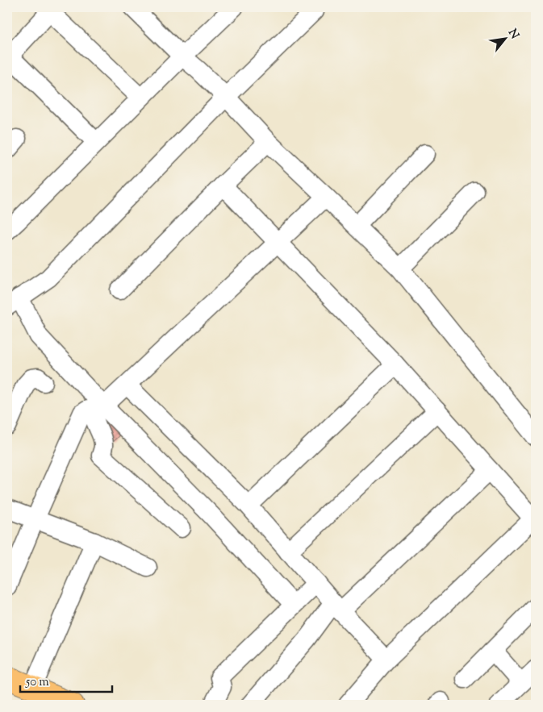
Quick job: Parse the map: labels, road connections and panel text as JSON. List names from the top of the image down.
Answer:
{
  "scale_bar": "50 m",
  "north": "top right"
}
